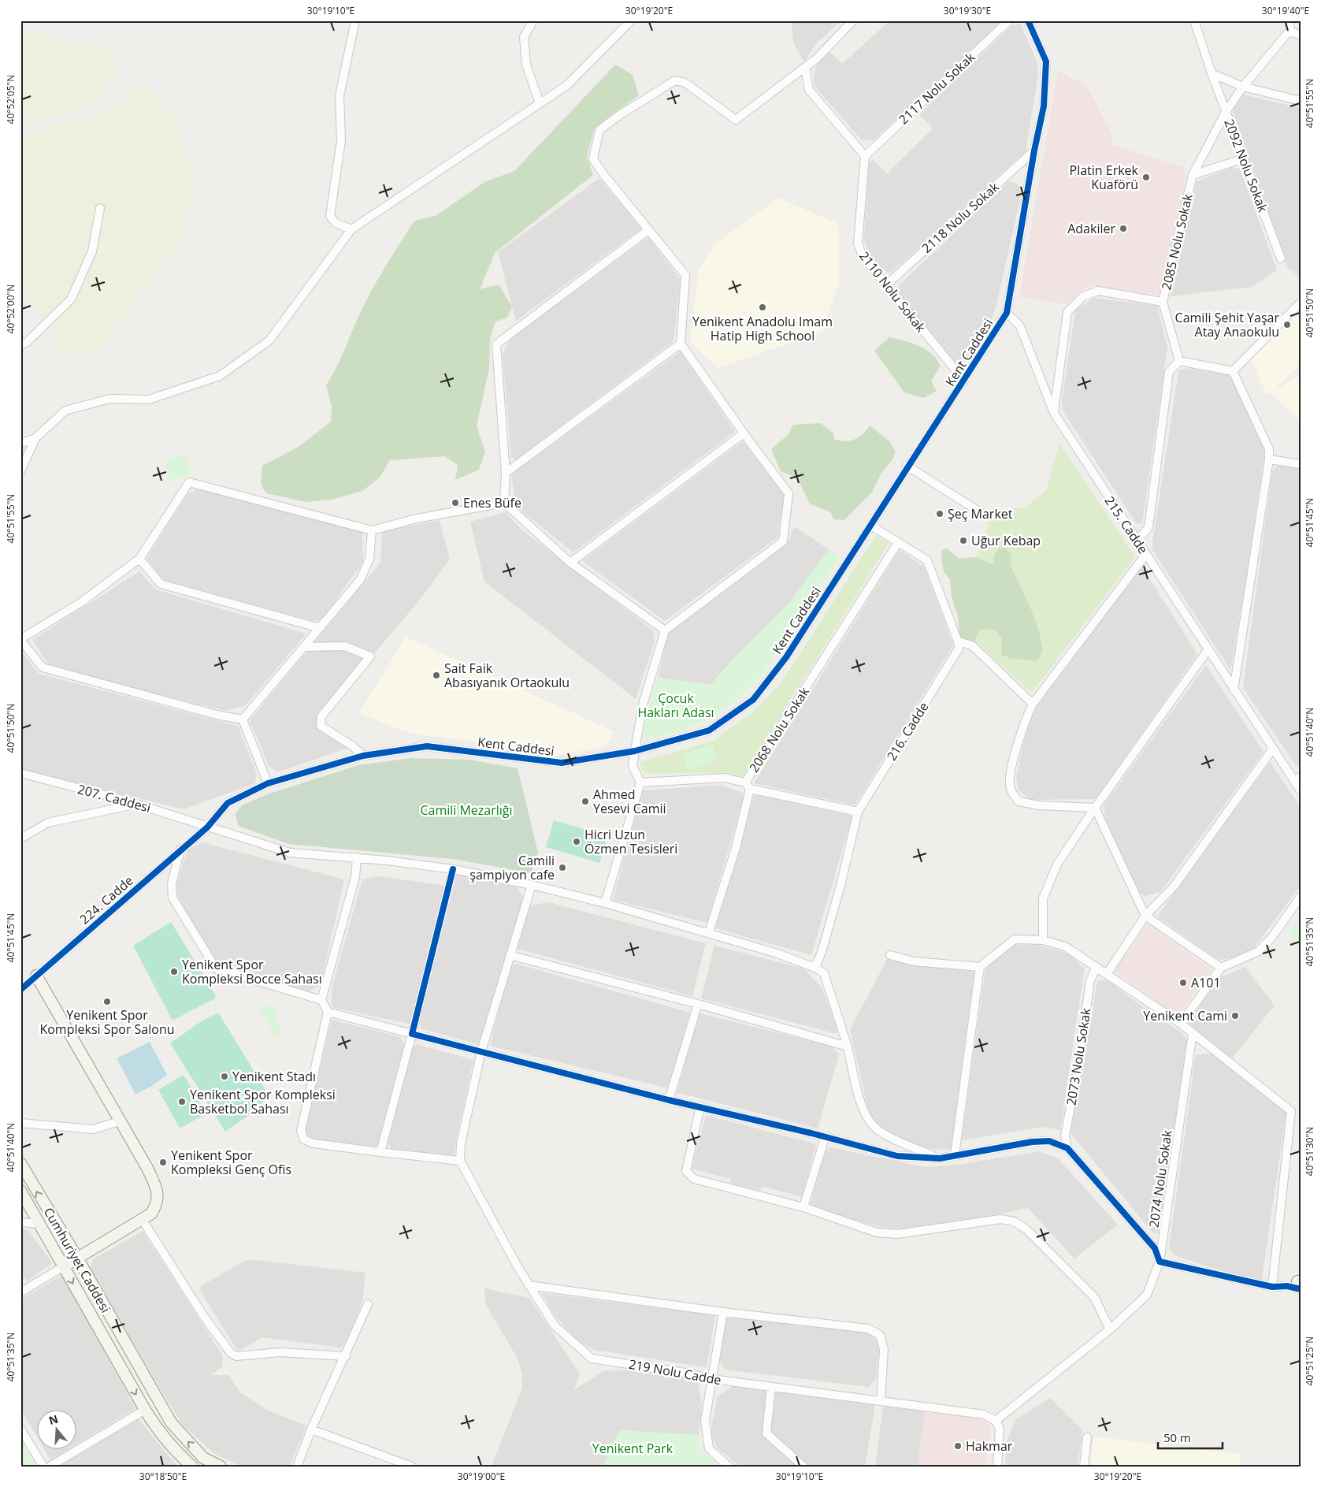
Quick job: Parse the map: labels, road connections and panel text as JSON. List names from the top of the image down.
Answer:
{
  "streets": {
    "street": [
      "2117 Nolu Sokak",
      "2092 Nolu Sokak",
      "2118 Nolu Sokak",
      "2085 Nolu Sokak",
      "2110 Nolu Sokak",
      "Kent Caddesi",
      "215. Cadde",
      "2068 Nolu Sokak",
      "216. Cadde",
      "207. Caddesi",
      "224. Cadde",
      "2073 Nolu Sokak",
      "2074 Nolu Sokak",
      "Cumhuriyet Caddesi",
      "219 Nolu Cadde"
    ]
  },
  "crossings": [
    ["2117 Nolu Sokak", "2110 Nolu Sokak"],
    ["2092 Nolu Sokak", "2085 Nolu Sokak"],
    ["2118 Nolu Sokak", "2110 Nolu Sokak"],
    ["2118 Nolu Sokak", "Kent Caddesi"],
    ["2110 Nolu Sokak", "Kent Caddesi"],
    ["Kent Caddesi", "215. Cadde"],
    ["Kent Caddesi", "207. Caddesi"],
    ["Kent Caddesi", "224. Cadde"],
    ["2068 Nolu Sokak", "207. Caddesi"],
    ["216. Cadde", "207. Caddesi"],
    ["207. Caddesi", "224. Cadde"],
    ["2074 Nolu Sokak", "219 Nolu Cadde"]
  ],
  "parks": ["Çocuk Hakları Adası", "Camili Mezarlığı", "Yenikent Park"],
  "places": [
    "Platin Erkek Kuaförü",
    "Adakiler",
    "Yenikent Anadolu Imam Hatip High School",
    "Camili Şehit Yaşar Atay Anaokulu",
    "Enes Büfe",
    "Şeç Market",
    "Uğur Kebap",
    "Sait Faik Abasıyanık Ortaokulu",
    "Ahmed Yesevi Camii",
    "Hicri Uzun Özmen Tesisleri",
    "Camili şampiyon cafe",
    "Yenikent Spor Kompleksi Bocce Sahası",
    "A101",
    "Yenikent Spor Kompleksi Spor Salonu",
    "Yenikent Cami",
    "Yenikent Stadı",
    "Yenikent Spor Kompleksi Basketbol Sahası",
    "Yenikent Spor Kompleksi Genç Ofis",
    "Hakmar"
  ],
  "scale_bar": "50 m",
  "north": "top",
  "coordinates": [
    "30°19'10\"E",
    "30°19'20\"E",
    "30°19'30\"E",
    "30°19'40\"E",
    "40°52'05\"N",
    "40°51'55\"N",
    "40°52'00\"N",
    "40°51'50\"N",
    "40°51'45\"N",
    "40°51'40\"N",
    "40°51'35\"N",
    "40°51'30\"N",
    "40°51'25\"N",
    "30°18'50\"E",
    "30°19'00\"E"
  ]
}
